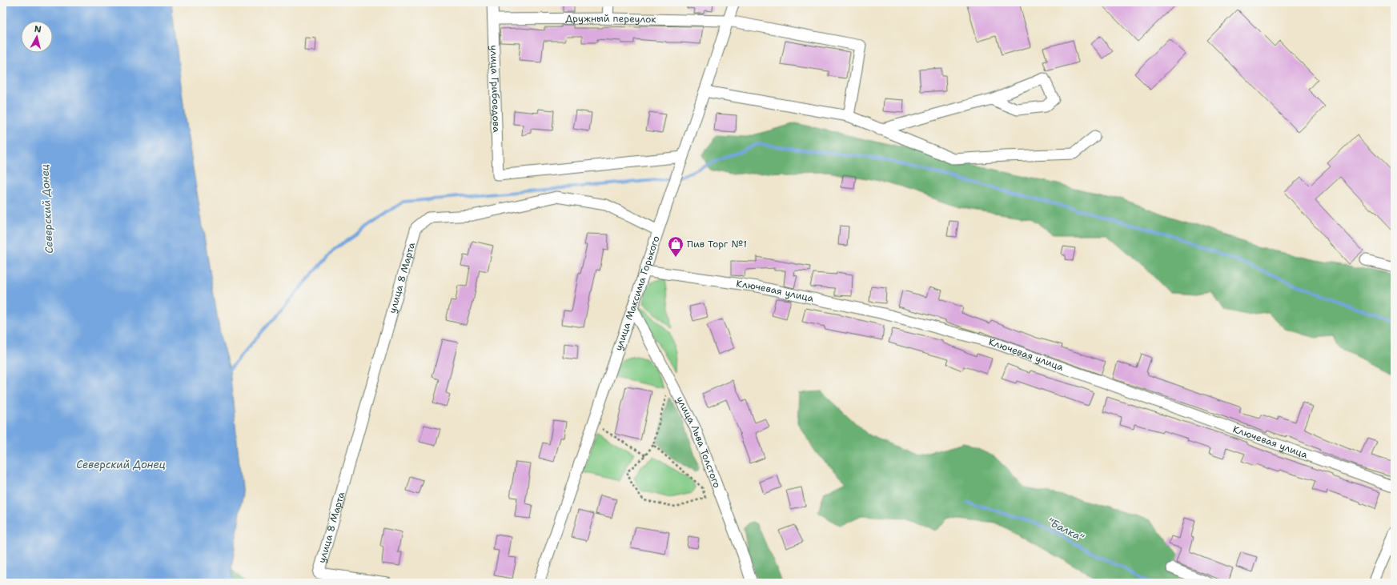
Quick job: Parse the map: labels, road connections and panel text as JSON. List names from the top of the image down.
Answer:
{
  "streets": {
    "street": [
      "Дружный переулок",
      "улица Грибоедова",
      "улица 8 Марта",
      "Ключевая улица",
      "улица Максима Горького",
      "улица Льва Толстого"
    ]
  },
  "crossings": [
    ["Дружный переулок", "улица Грибоедова"],
    ["Дружный переулок", "улица Максима Горького"],
    ["улица Грибоедова", "улица Максима Горького"],
    ["улица 8 Марта", "улица Максима Горького"],
    ["Ключевая улица", "улица Максима Горького"],
    ["улица Максима Горького", "улица Льва Толстого"]
  ],
  "water": ["Северский Донец", "\"Балка\""],
  "places": {
    "shop": ["Пив Торг №1"]
  },
  "north": "top"
}
